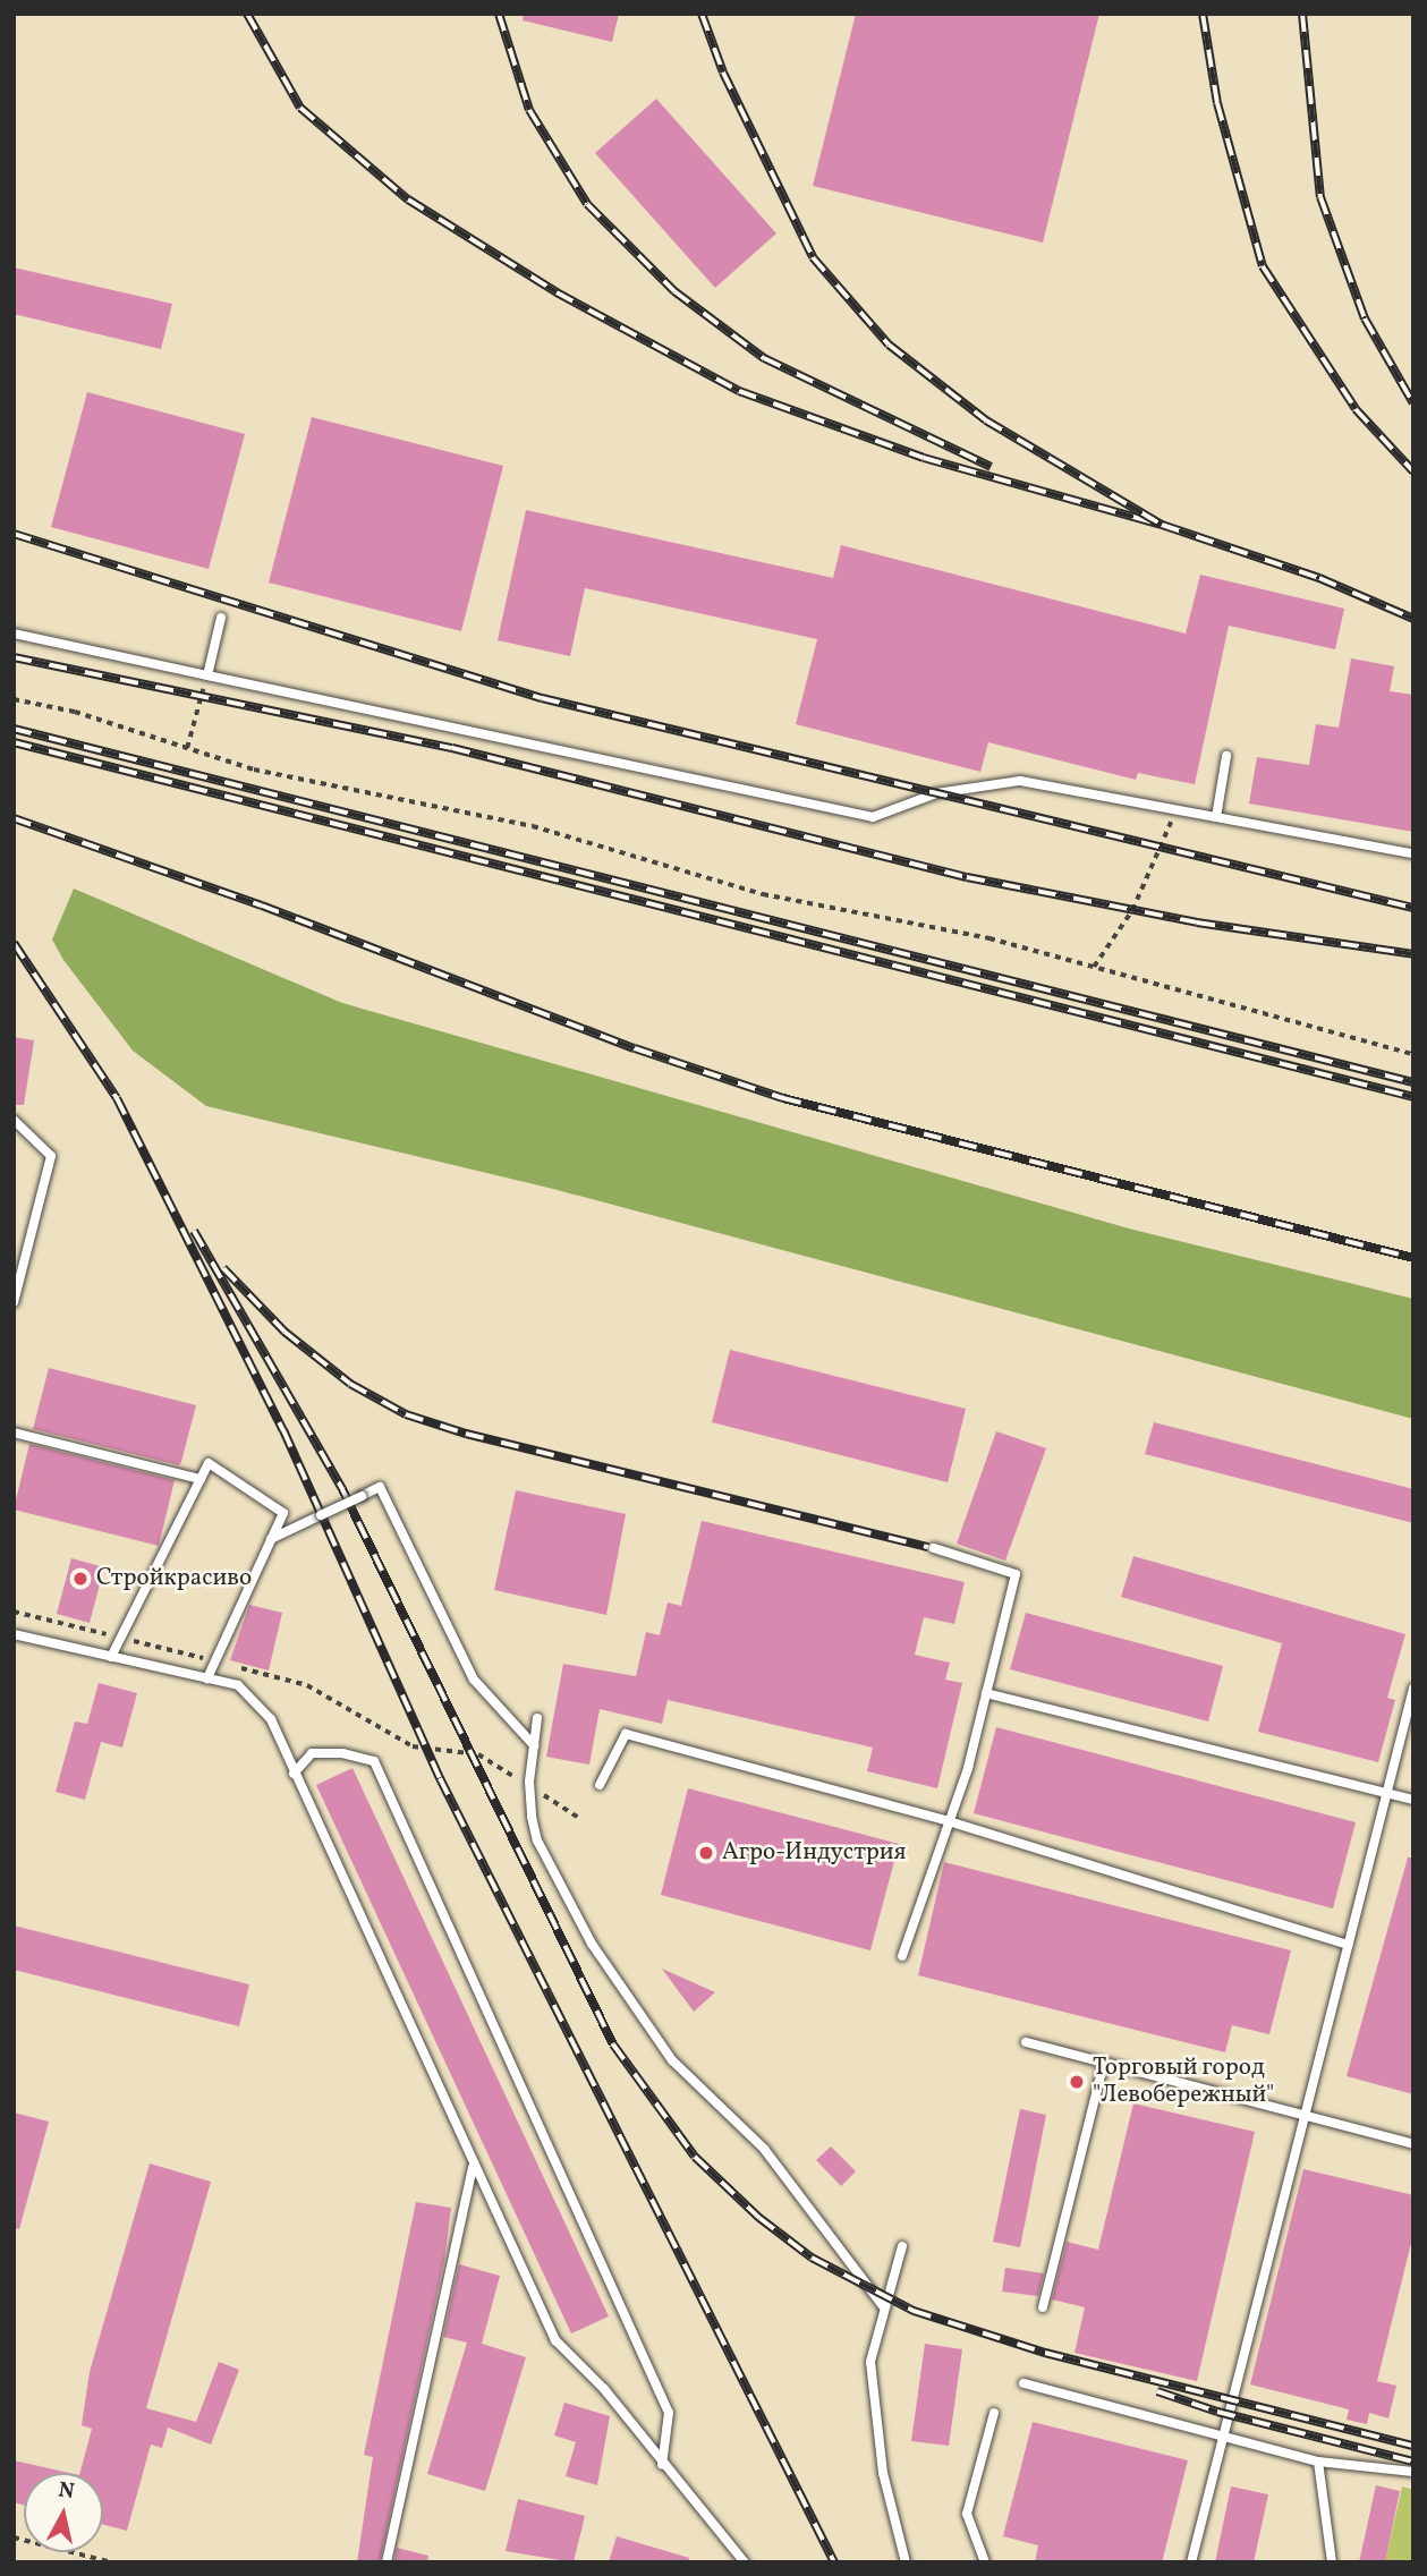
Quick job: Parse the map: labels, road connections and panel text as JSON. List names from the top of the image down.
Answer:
{
  "places": ["Стройкрасиво", "Агро-Индустрия", "Торговый город \"Левобережный\""],
  "north": "top"
}
